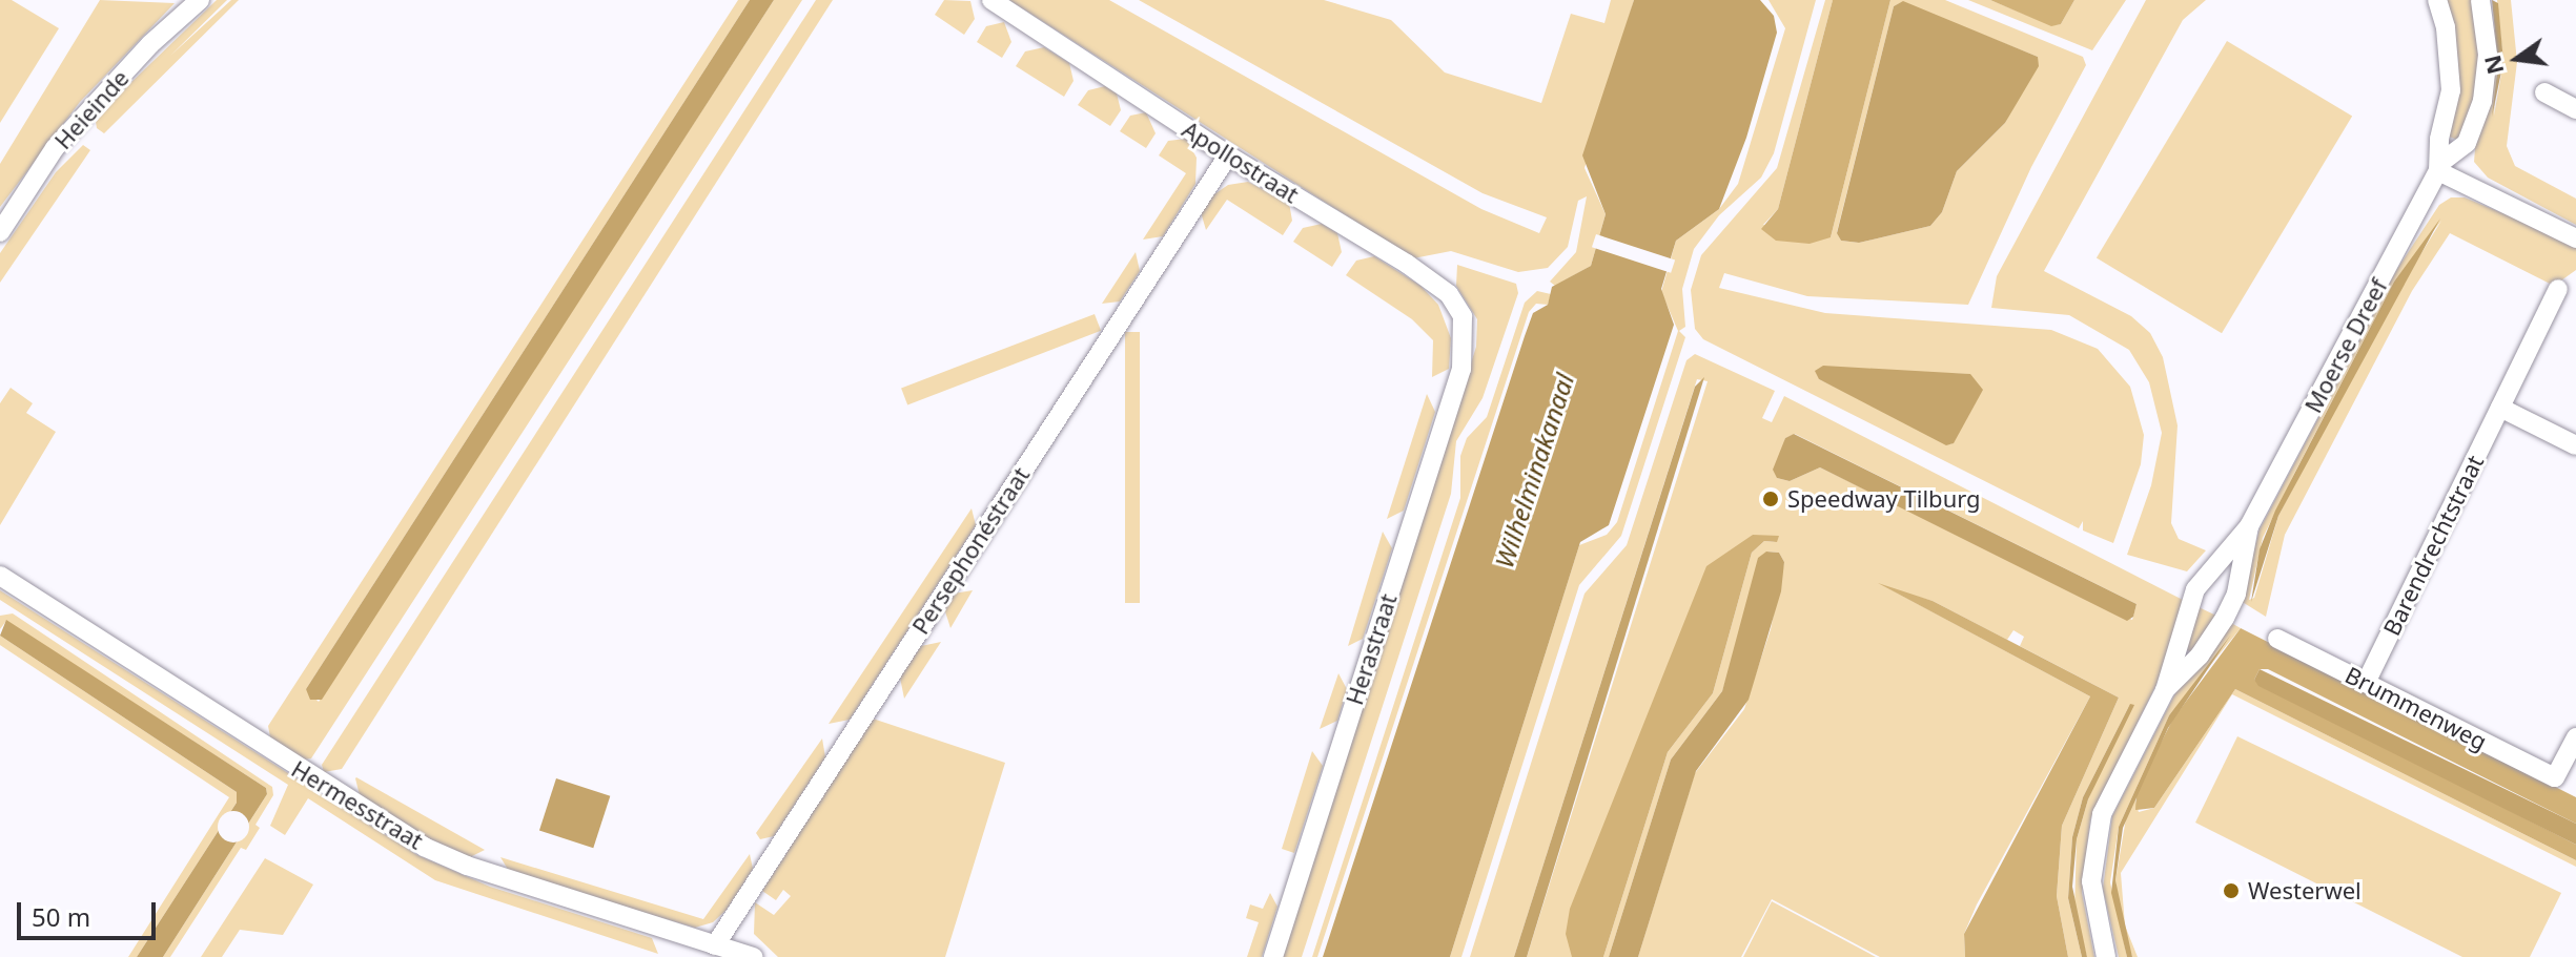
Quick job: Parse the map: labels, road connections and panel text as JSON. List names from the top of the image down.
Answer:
{
  "streets": {
    "street": [
      "Heieinde",
      "Apollostraat",
      "Moerse Dreef",
      "Barendrechtstraat",
      "Persephonéstraat",
      "Herastraat",
      "Brummenweg",
      "Hermesstraat"
    ]
  },
  "crossings": [
    ["Apollostraat", "Persephonéstraat"],
    ["Apollostraat", "Herastraat"],
    ["Barendrechtstraat", "Brummenweg"],
    ["Persephonéstraat", "Hermesstraat"]
  ],
  "water": ["Wilhelminakanaal"],
  "places": ["Speedway Tilburg", "Westerwel"],
  "scale_bar": "50 m",
  "north": "left"
}
